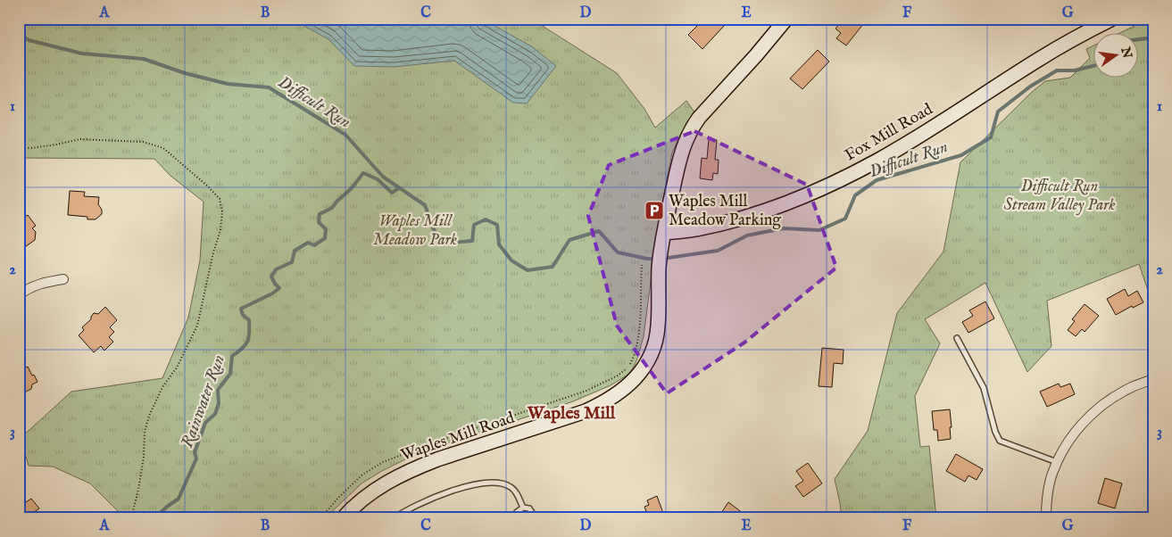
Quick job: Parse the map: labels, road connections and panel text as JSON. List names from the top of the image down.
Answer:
{
  "streets": {
    "main road": ["Fox Mill Road", "Waples Mill Road"]
  },
  "crossings": [
    ["Fox Mill Road", "Waples Mill Road"]
  ],
  "districts": ["Waples Mill"],
  "water": ["Difficult Run", "Rainwater Run"],
  "parks": ["Difficult Run Stream Valley Park", "Waples Mill Meadow Park"],
  "places": {
    "parking": ["Waples Mill Meadow Parking"]
  },
  "north": "right",
  "grid": {
    "columns": [
      "A",
      "B",
      "C",
      "D",
      "E",
      "F",
      "G"
    ],
    "rows": ["1", "2", "3"]
  }
}
